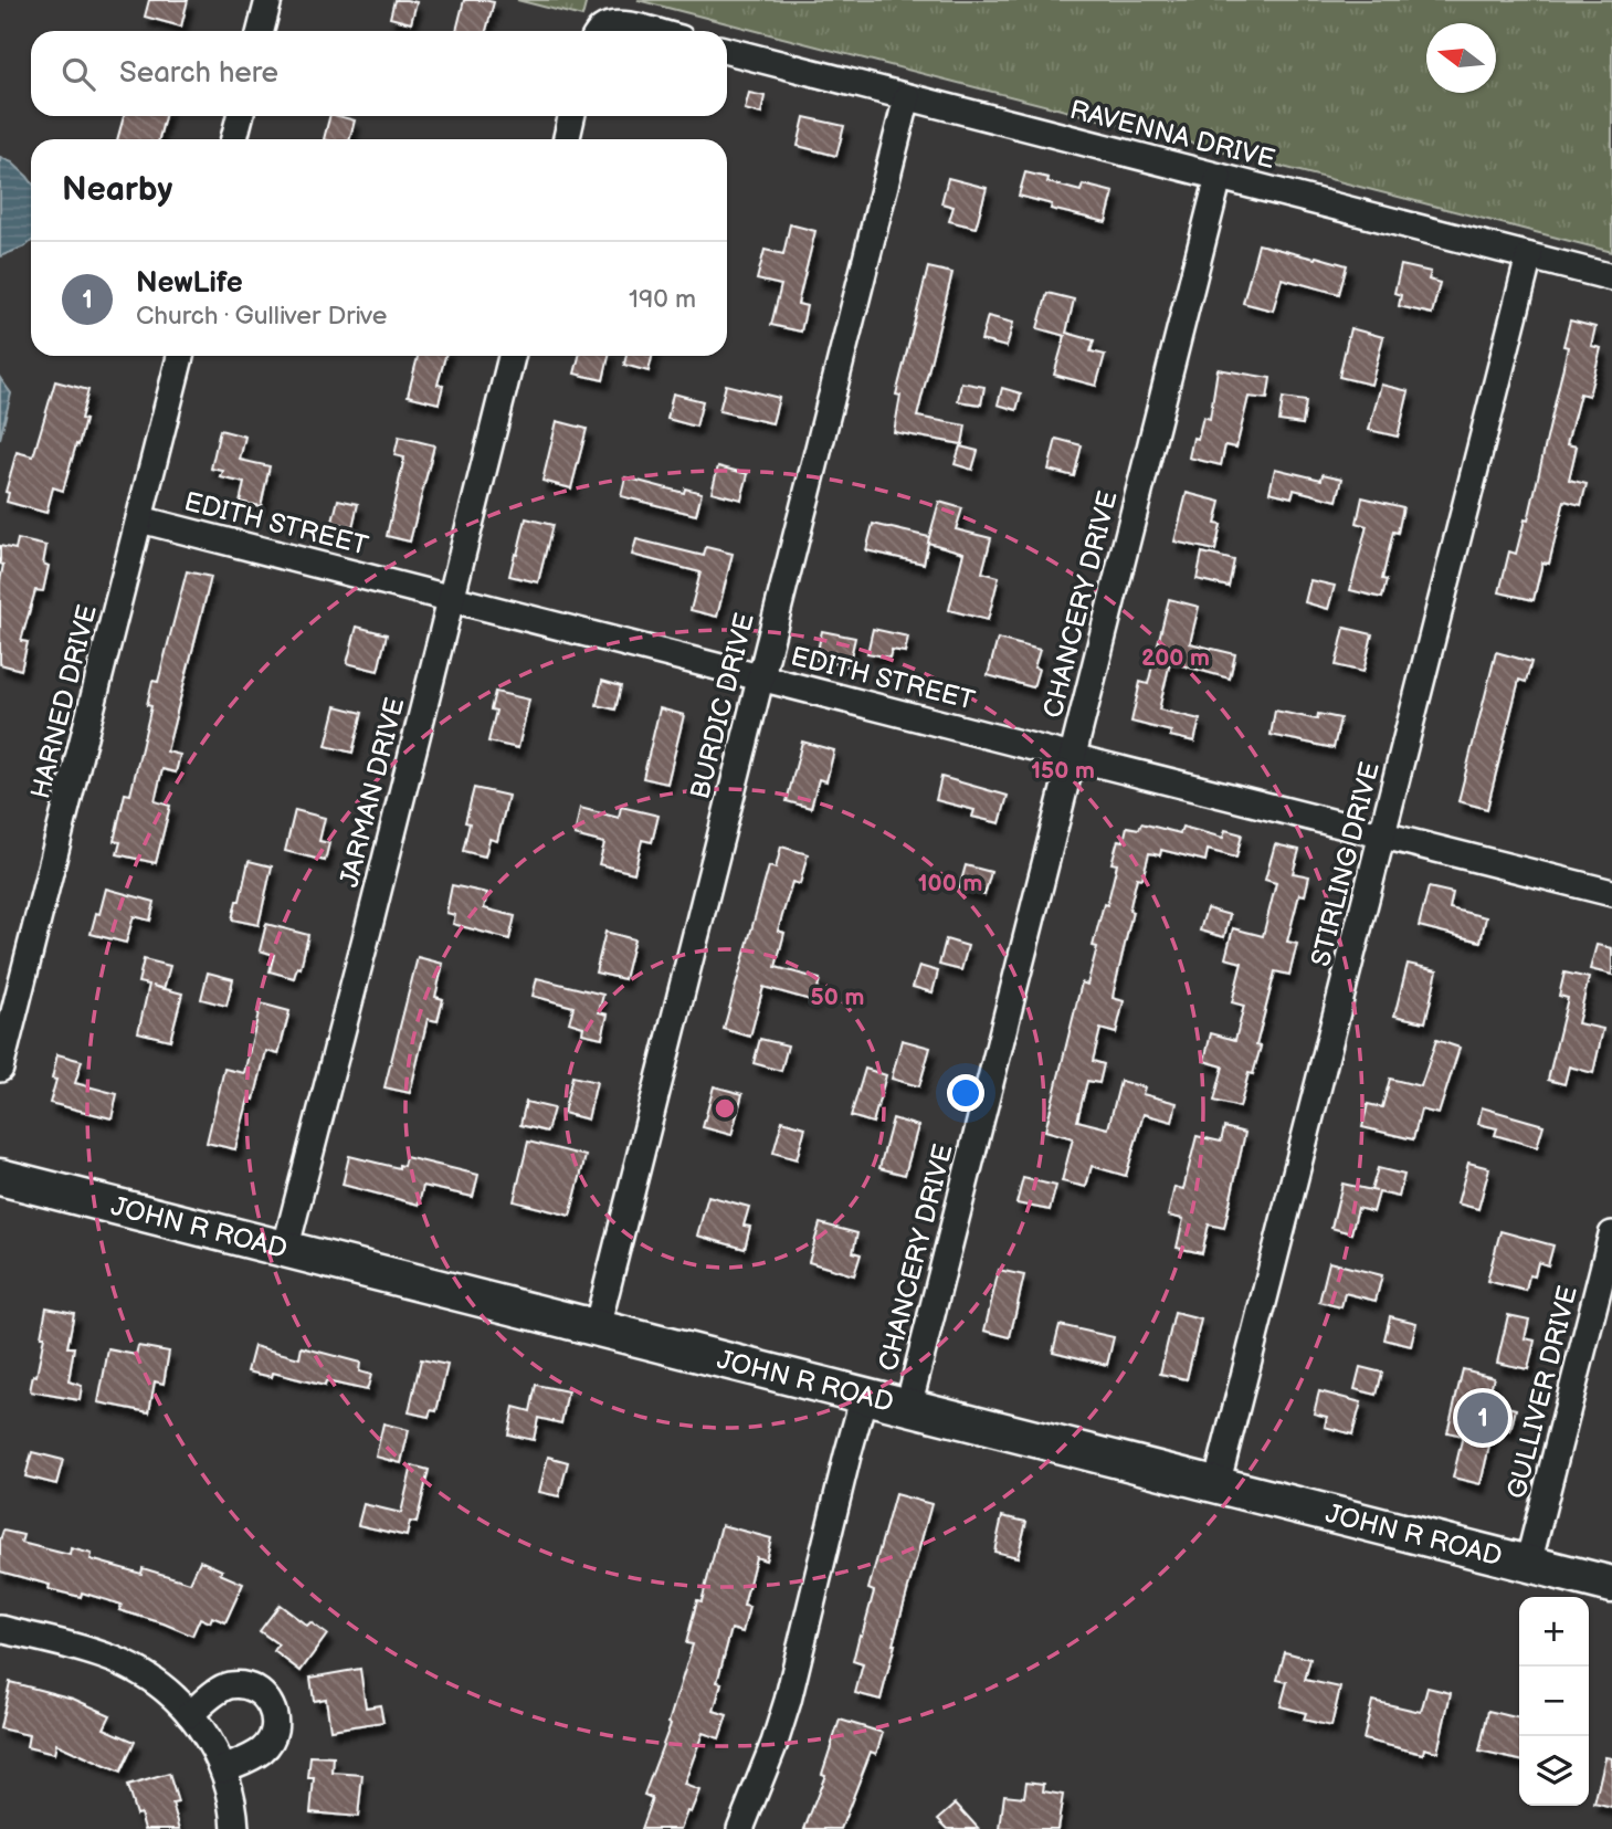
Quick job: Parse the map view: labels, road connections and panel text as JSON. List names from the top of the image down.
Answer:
{
  "streets": {
    "main road": ["JOHN R ROAD"],
    "street": [
      "RAVENNA DRIVE",
      "EDITH STREET",
      "CHANCERY DRIVE",
      "HARNED DRIVE",
      "BURDIC DRIVE",
      "JARMAN DRIVE",
      "STIRLING DRIVE",
      "GULLIVER DRIVE"
    ]
  },
  "crossings": [
    ["RAVENNA DRIVE", "CHANCERY DRIVE"],
    ["RAVENNA DRIVE", "BURDIC DRIVE"],
    ["RAVENNA DRIVE", "STIRLING DRIVE"],
    ["EDITH STREET", "CHANCERY DRIVE"],
    ["EDITH STREET", "HARNED DRIVE"],
    ["EDITH STREET", "BURDIC DRIVE"],
    ["EDITH STREET", "JARMAN DRIVE"],
    ["EDITH STREET", "STIRLING DRIVE"],
    ["CHANCERY DRIVE", "JOHN R ROAD"],
    ["BURDIC DRIVE", "JOHN R ROAD"],
    ["JARMAN DRIVE", "JOHN R ROAD"],
    ["STIRLING DRIVE", "JOHN R ROAD"],
    ["JOHN R ROAD", "GULLIVER DRIVE"]
  ],
  "north": "left",
  "page": {
    "search": "Search here",
    "heading": "Nearby",
    "list": [
      {
        "mark": "1",
        "name": "NewLife",
        "note": "Church · Gulliver Drive",
        "value": "190 m"
      }
    ],
    "pins": "1",
    "map_buttons": ["+", "−"]
  },
  "rings": [
    "200 m",
    "150 m",
    "100 m",
    "50 m"
  ]
}
